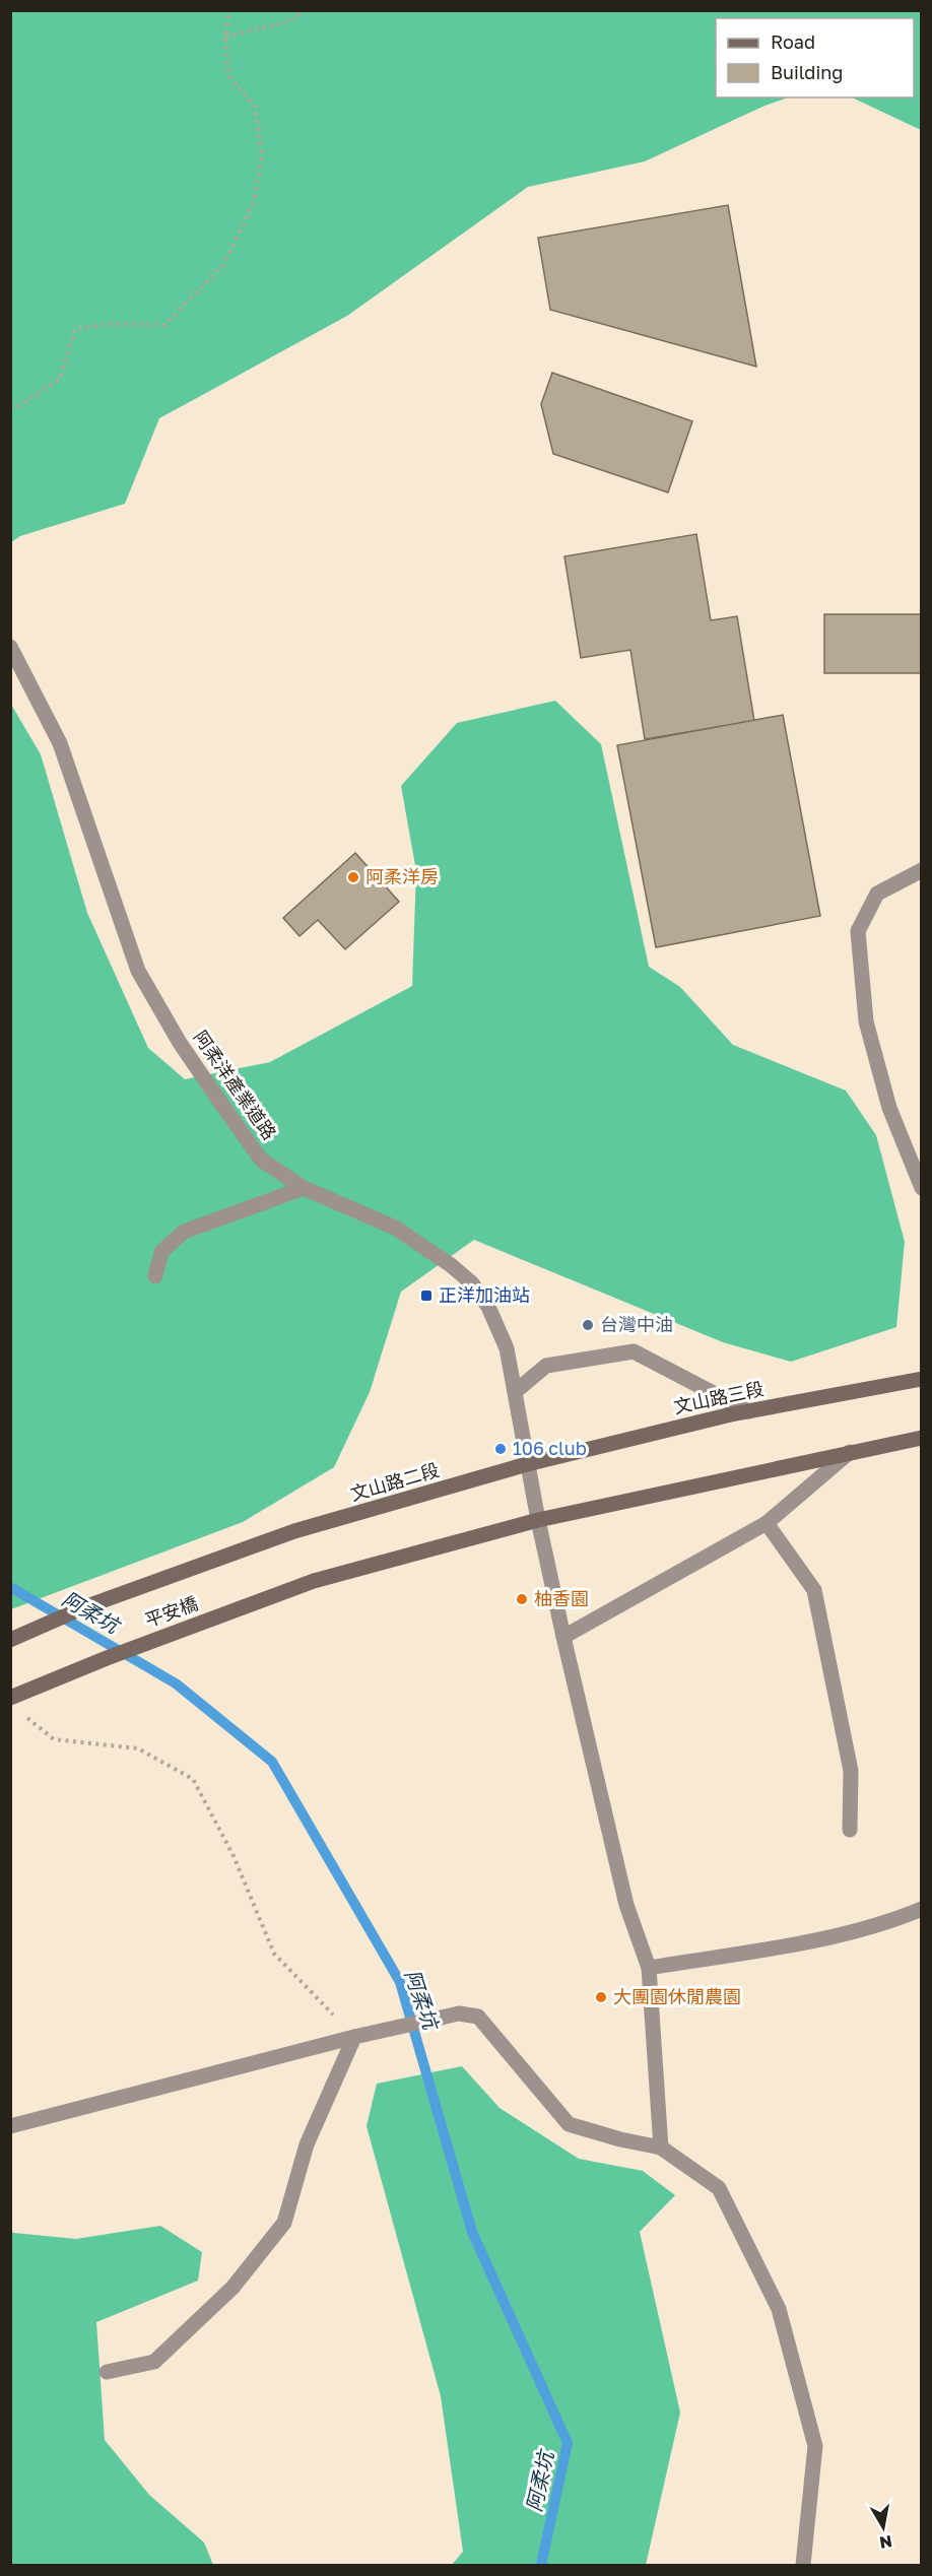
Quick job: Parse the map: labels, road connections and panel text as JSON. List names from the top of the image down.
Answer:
{
  "streets": {
    "main road": ["文山路三段", "文山路二段", "平安橋"],
    "street": ["阿柔洋產業道路"]
  },
  "crossings": [
    ["阿柔洋產業道路", "文山路三段"],
    ["阿柔洋產業道路", "文山路二段"],
    ["阿柔洋產業道路", "平安橋"],
    ["文山路三段", "文山路二段"],
    ["文山路二段", "平安橋"]
  ],
  "water": ["阿柔坑"],
  "places": {
    "other": [
      "阿柔洋房",
      "台灣中油",
      "106 club",
      "柚香園",
      "大團園休閒農園"
    ],
    "transit": ["正洋加油站"]
  },
  "legend": ["Road", "Building"],
  "north": "bottom"
}
